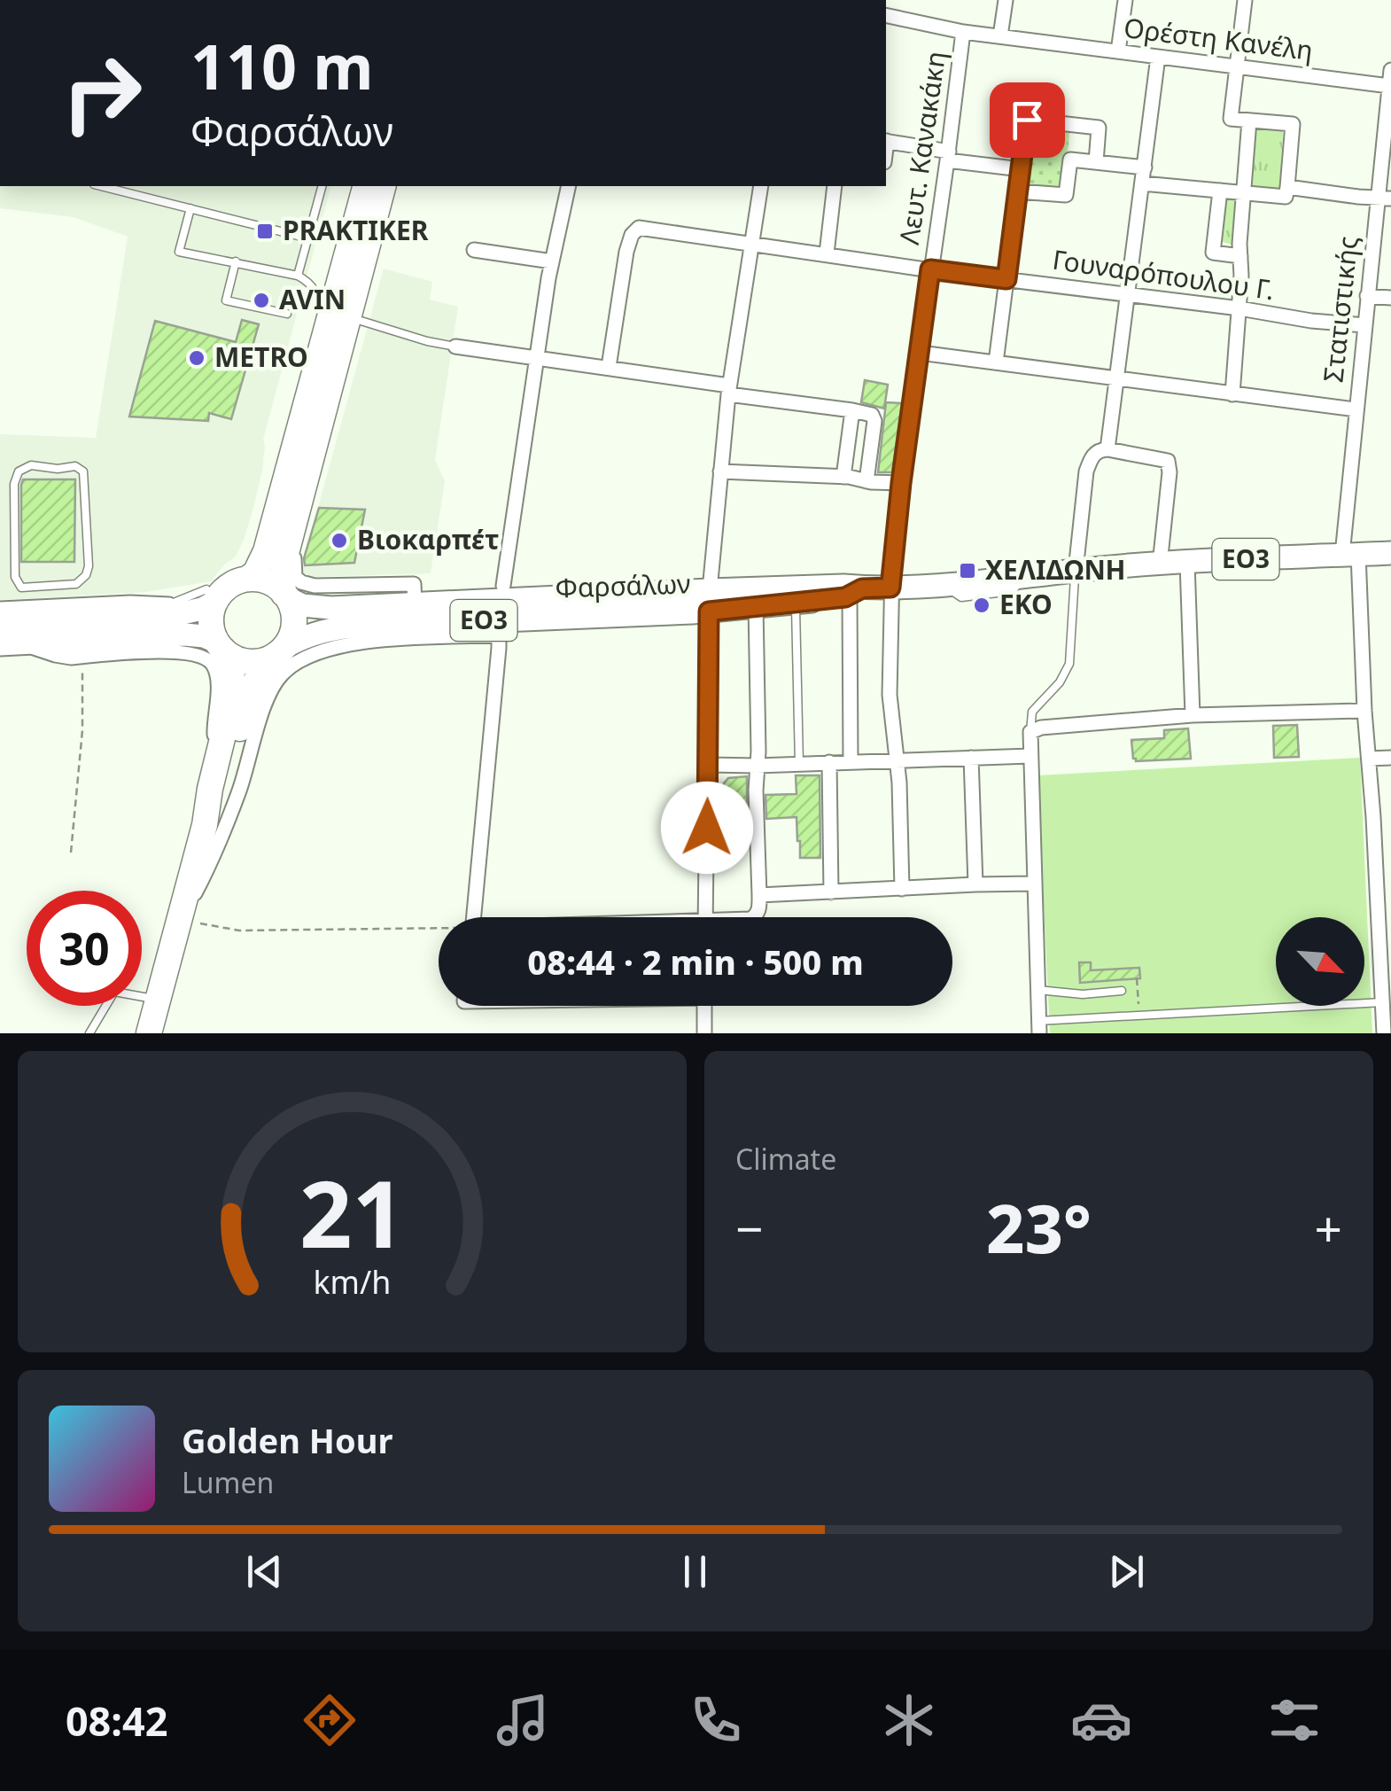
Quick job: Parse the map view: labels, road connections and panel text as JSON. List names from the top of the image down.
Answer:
{
  "streets": {
    "highway": ["ΕΟ3"],
    "main road": ["Φαρσάλων"],
    "street": [
      "Ορέστη Κανέλη",
      "Λευτ. Κανακάκη",
      "Γουναρόπουλου Γ.",
      "Στατιστικής"
    ]
  },
  "crossings": [
    ["Ορέστη Κανέλη", "Λευτ. Κανακάκη"],
    ["Ορέστη Κανέλη", "Στατιστικής"],
    ["Λευτ. Κανακάκη", "Γουναρόπουλου Γ."],
    ["Λευτ. Κανακάκη", "Φαρσάλων"],
    ["Γουναρόπουλου Γ.", "Στατιστικής"],
    ["Στατιστικής", "Φαρσάλων"],
    ["ΕΟ3", "Φαρσάλων"]
  ],
  "places": {
    "transit": ["PRAKTIKER", "ΧΕΛΙΔΩΝΗ"],
    "other": [
      "AVIN",
      "METRO",
      "Βιοκαρπέτ",
      "EKO"
    ]
  },
  "north": "bottom right",
  "page": {
    "turn": ["110 m", "Φαρσάλων"],
    "limit": "30",
    "trip": "08:44 · 2 min · 500 m",
    "tile": "Climate",
    "heat": ["−", "23°", "+"],
    "song": ["Golden Hour", "Lumen"],
    "tabs": "08:42",
    "gauge": ["21", "km/h"]
  }
}
